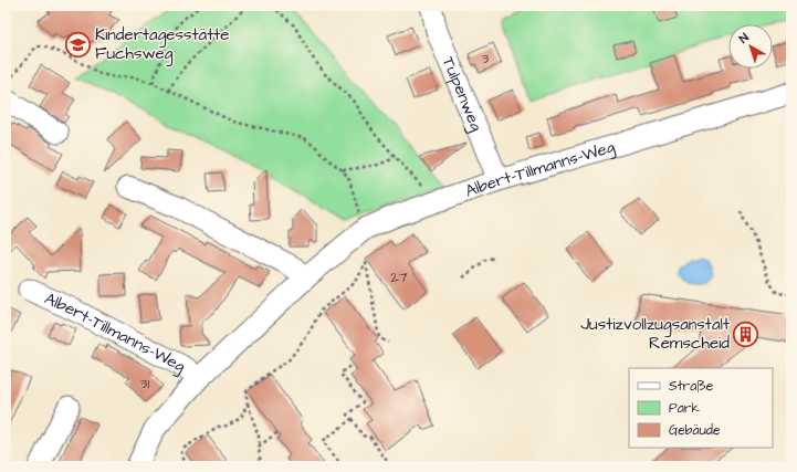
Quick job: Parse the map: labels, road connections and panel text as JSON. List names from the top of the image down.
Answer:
{
  "streets": {
    "street": ["Tulpenweg", "Albert-Tillmanns-Weg"]
  },
  "crossings": [
    ["Tulpenweg", "Albert-Tillmanns-Weg"]
  ],
  "places": {
    "school or university": ["Kindertagesstätte Fuchsweg"],
    "building": ["Justizvollzugsanstalt Remscheid"]
  },
  "house_numbers": ["3", "27", "31"],
  "legend": ["Straße", "Park", "Gebäude"],
  "north": "top left"
}
